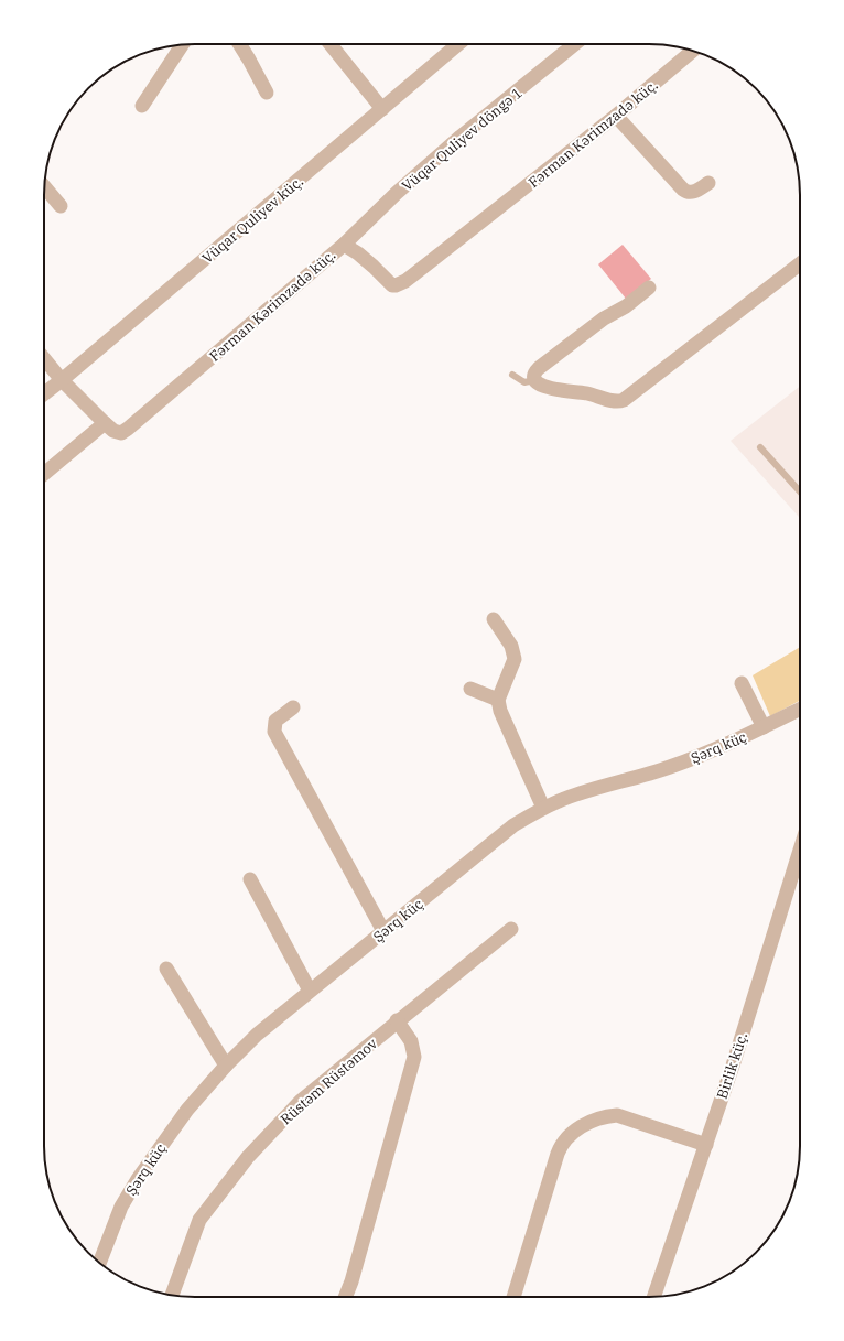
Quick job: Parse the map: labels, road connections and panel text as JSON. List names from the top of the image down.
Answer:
{
  "streets": {
    "street": [
      "Fərman Kərimzadə küç.",
      "Vüqar Quliyev döngə 1",
      "Vüqar Quliyev küç.",
      "Şərq küç",
      "Birlik küç.",
      "Rüstəm Rüstəmov"
    ]
  },
  "crossings": [
    ["Fərman Kərimzadə küç.", "Vüqar Quliyev döngə 1"]
  ]
}
